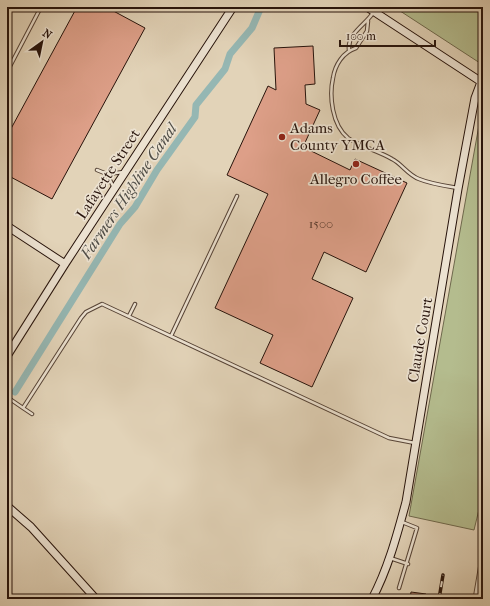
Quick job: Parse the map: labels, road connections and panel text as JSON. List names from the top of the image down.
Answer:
{
  "streets": {
    "street": ["Lafayette Street", "Claude Court"]
  },
  "water": ["Farmers Highline Canal"],
  "places": ["Adams County YMCA", "Allegro Coffee"],
  "house_numbers": ["1500"],
  "scale_bar": "100 m",
  "north": "top right"
}
